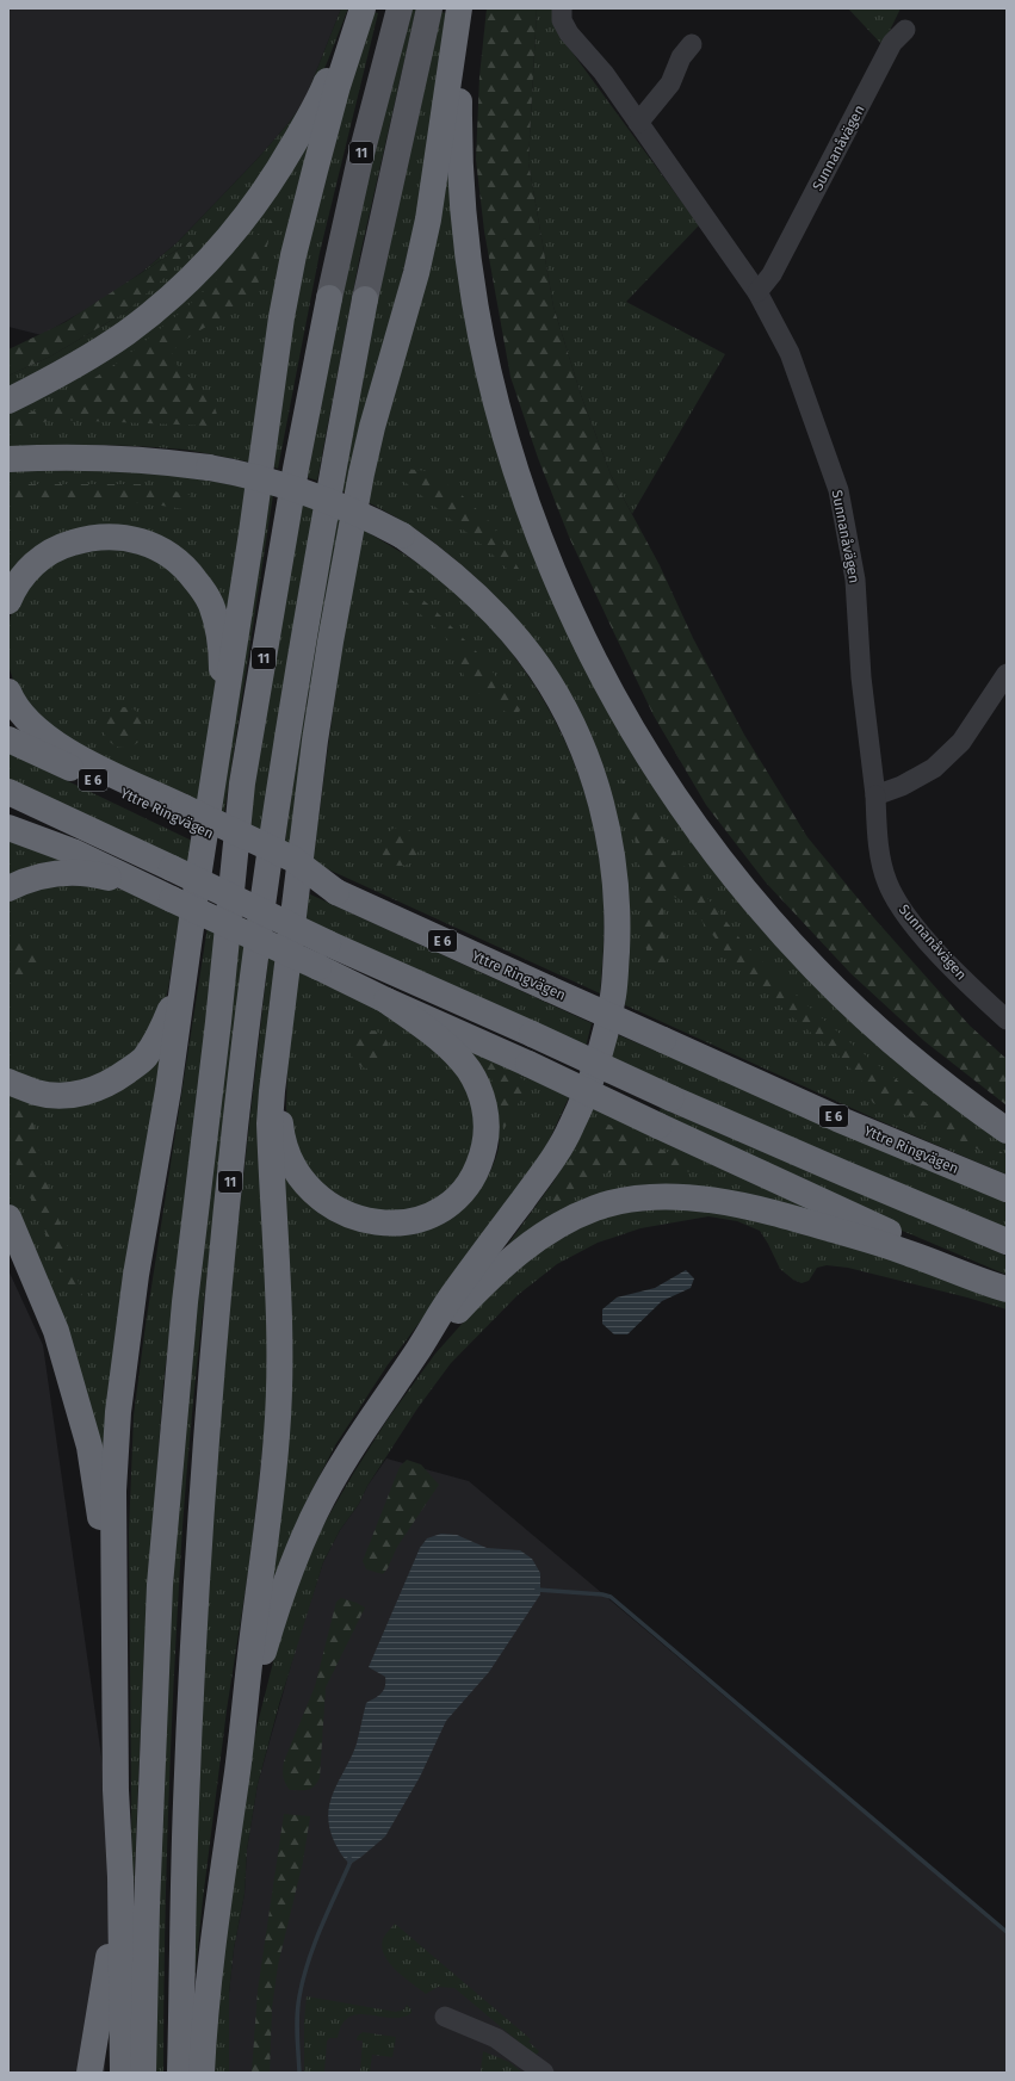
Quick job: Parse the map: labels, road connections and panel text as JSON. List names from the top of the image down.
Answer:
{
  "streets": {
    "highway": ["11", "E 6", "Yttre Ringvägen"],
    "street": ["Sunnanåvägen"]
  }
}
